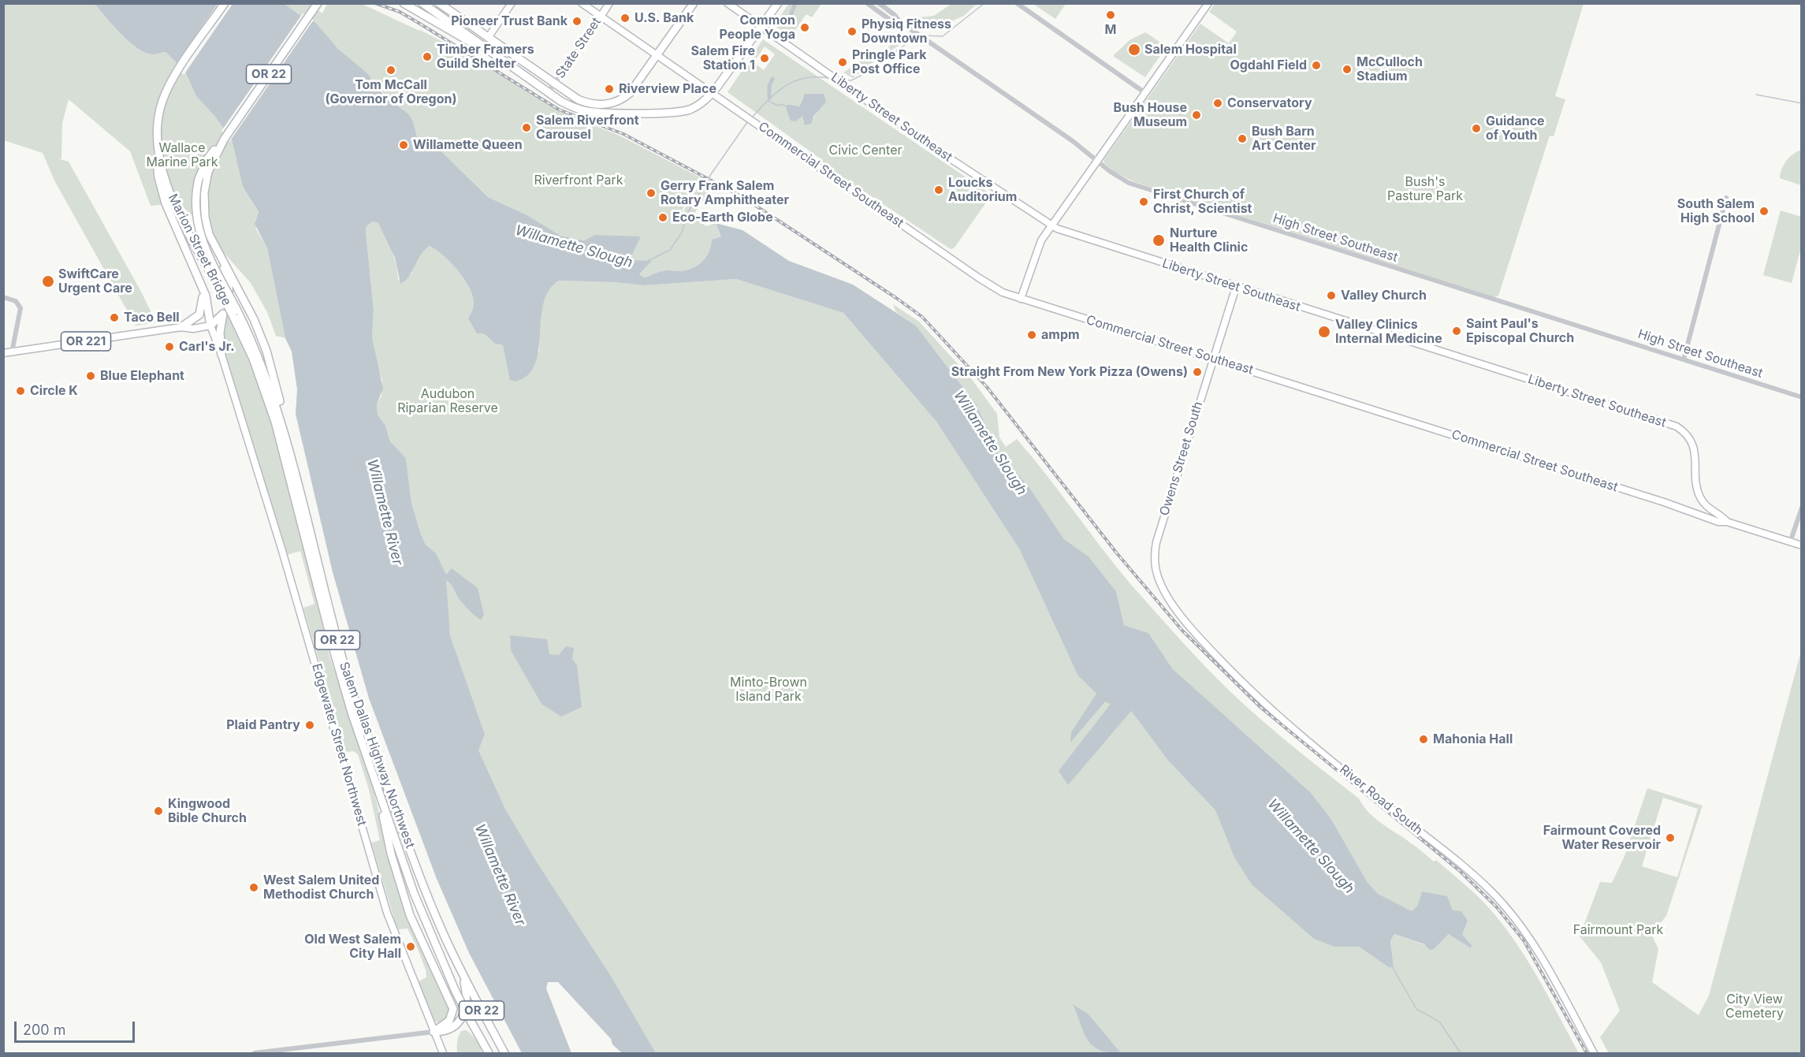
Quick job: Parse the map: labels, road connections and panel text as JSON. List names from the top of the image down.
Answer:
{
  "streets": {
    "highway": ["OR 22", "Marion Street Bridge", "Salem Dallas Highway Northwest"],
    "main road": [
      "State Street",
      "Liberty Street Southeast",
      "Commercial Street Southeast",
      "OR 221",
      "Owens Street South",
      "Edgewater Street Northwest",
      "River Road South"
    ],
    "street": ["High Street Southeast"]
  },
  "crossings": [
    ["State Street", "Commercial Street Southeast"],
    ["OR 22", "Marion Street Bridge"],
    ["OR 22", "Edgewater Street Northwest"],
    ["OR 22", "Salem Dallas Highway Northwest"],
    ["Liberty Street Southeast", "Commercial Street Southeast"],
    ["Liberty Street Southeast", "Owens Street South"],
    ["Commercial Street Southeast", "Owens Street South"],
    ["Marion Street Bridge", "Salem Dallas Highway Northwest"],
    ["Owens Street South", "River Road South"]
  ],
  "water": ["Willamette Slough", "Willamette River"],
  "parks": [
    "Wallace Marine Park",
    "Civic Center",
    "Riverfront Park",
    "Bush's Pasture Park",
    "Audubon Riparian Reserve",
    "Minto-Brown Island Park",
    "Fairmount Park",
    "City View Cemetery"
  ],
  "places": [
    "M",
    "U.S. Bank",
    "Pioneer Trust Bank",
    "Common People Yoga",
    "Physiq Fitness Downtown",
    "Salem Hospital",
    "Timber Framers Guild Shelter",
    "Salem Fire Station 1",
    "Pringle Park Post Office",
    "Ogdahl Field",
    "McCulloch Stadium",
    "Tom McCall (Governor of Oregon)",
    "Riverview Place",
    "Conservatory",
    "Bush House Museum",
    "Salem Riverfront Carousel",
    "Guidance of Youth",
    "Bush Barn Art Center",
    "Willamette Queen",
    "Loucks Auditorium",
    "Gerry Frank Salem Rotary Amphitheater",
    "First Church of Christ, Scientist",
    "South Salem High School",
    "Eco-Earth Globe",
    "Nurture Health Clinic",
    "SwiftCare Urgent Care",
    "Valley Church",
    "Taco Bell",
    "Saint Paul's Episcopal Church",
    "Valley Clinics Internal Medicine",
    "ampm",
    "Carl's Jr.",
    "Straight From New York Pizza (Owens)",
    "Blue Elephant",
    "Circle K",
    "Plaid Pantry",
    "Mahonia Hall",
    "Kingwood Bible Church",
    "Fairmount Covered Water Reservoir",
    "West Salem United Methodist Church",
    "Old West Salem City Hall"
  ],
  "scale_bar": "200 m"
}
